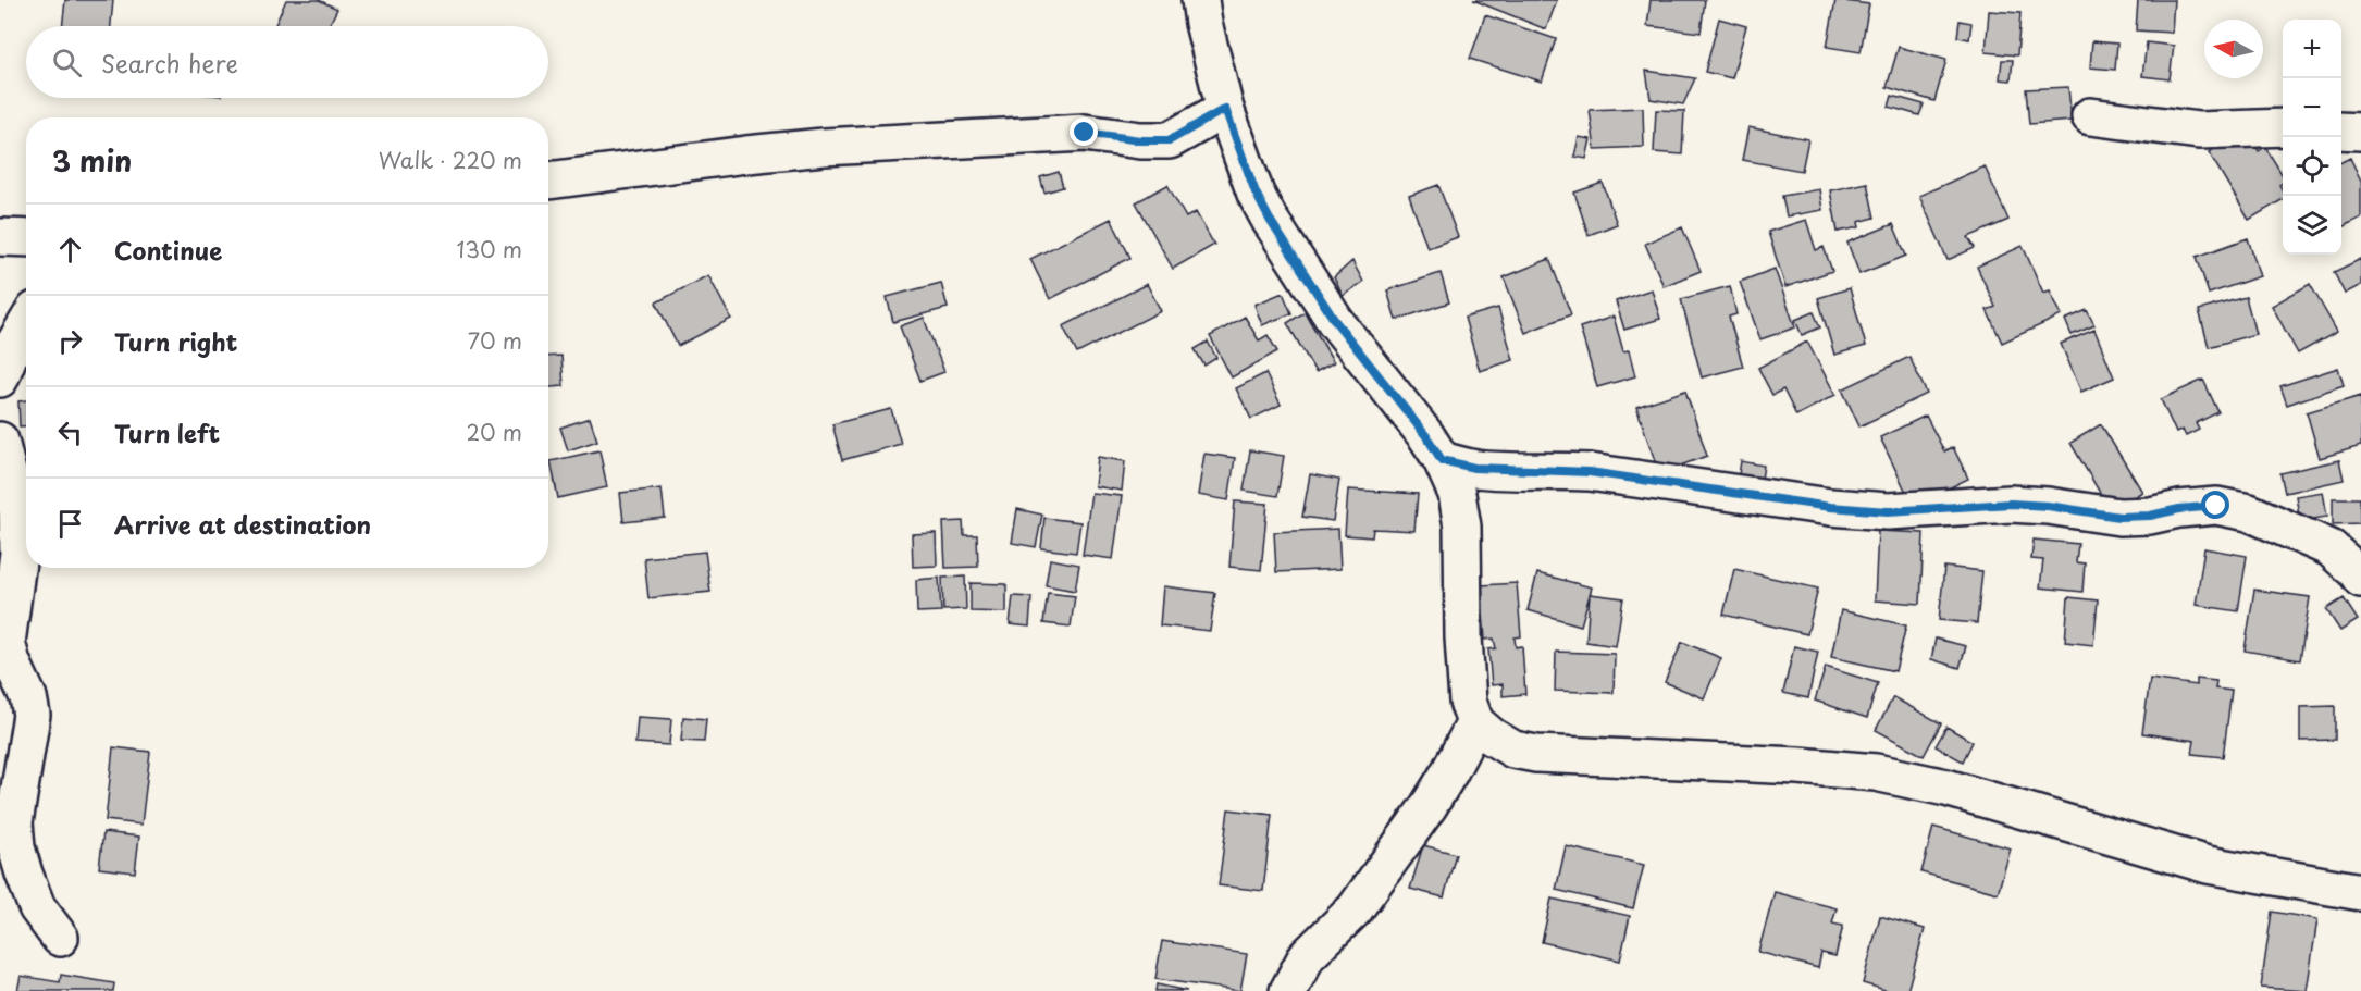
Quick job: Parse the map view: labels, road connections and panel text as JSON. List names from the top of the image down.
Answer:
{
  "north": "left",
  "page": {
    "map_buttons": ["+", "−"],
    "search": "Search here",
    "heading": ["3 min", "Walk · 220 m"],
    "list": [
      ["Continue", "130 m"],
      ["Turn right", "70 m"],
      ["Turn left", "20 m"],
      "Arrive at destination"
    ]
  }
}
